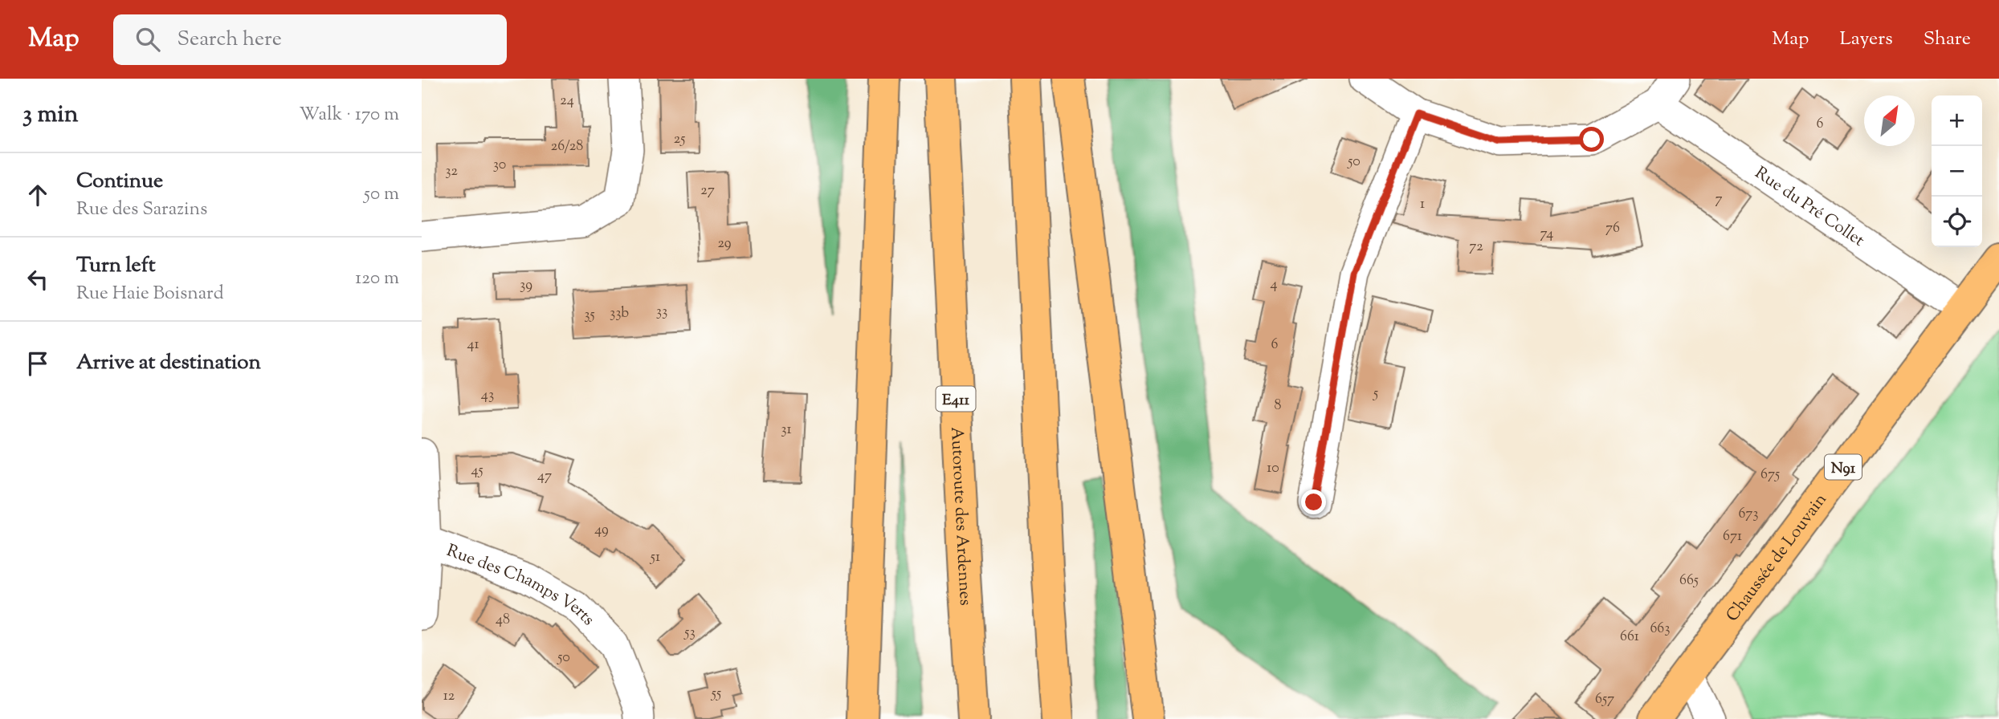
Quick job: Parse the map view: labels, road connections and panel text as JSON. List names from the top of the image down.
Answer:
{
  "streets": {
    "main road": [
      "E411",
      "N91",
      "Autoroute des Ardennes",
      "Chaussée de Louvain"
    ],
    "street": ["Rue du Pré Collet", "Rue des Champs Verts"]
  },
  "crossings": [
    ["Rue du Pré Collet", "Chaussée de Louvain"]
  ],
  "house_numbers": [
    "24",
    "6",
    "25",
    "26/28",
    "50",
    "30",
    "32",
    "27",
    "7",
    "1",
    "76",
    "74",
    "29",
    "72",
    "4",
    "39",
    "33",
    "33b",
    "35",
    "41",
    "6",
    "5",
    "43",
    "8",
    "31",
    "10",
    "45",
    "675",
    "47",
    "673",
    "49",
    "671",
    "51",
    "665",
    "48",
    "663",
    "53",
    "661",
    "50",
    "55",
    "12",
    "657"
  ],
  "north": "top right",
  "page": {
    "header": "Map",
    "search": "Search here",
    "nav": ["Map", "Layers", "Share"],
    "heading": ["3 min", "Walk · 170 m"],
    "map_buttons": ["+", "−"],
    "list": [
      ["Continue", "Rue des Sarazins", "50 m"],
      ["Turn left", "Rue Haie Boisnard", "120 m"],
      "Arrive at destination"
    ]
  }
}
